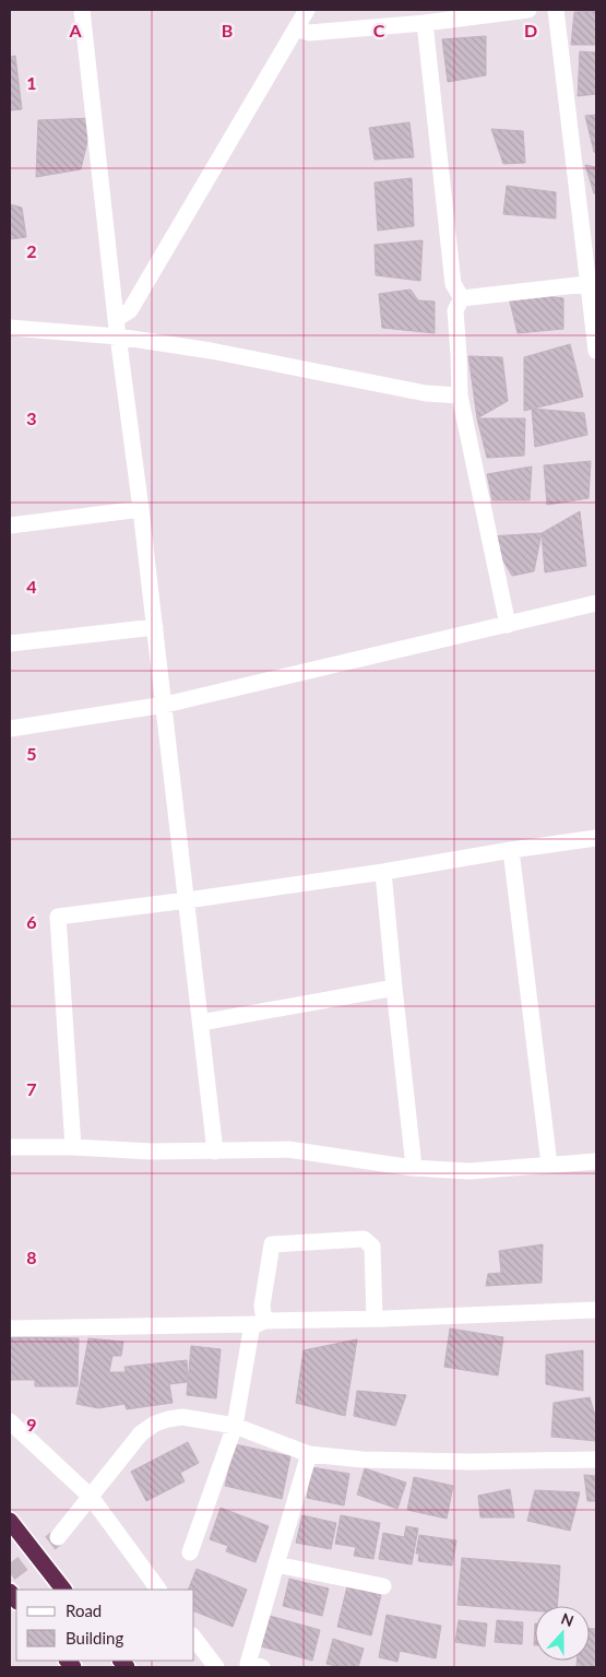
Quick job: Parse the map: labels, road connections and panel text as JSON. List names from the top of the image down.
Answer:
{
  "legend": ["Road", "Building"],
  "north": "top",
  "grid": {
    "columns": [
      "A",
      "B",
      "C",
      "D"
    ],
    "rows": [
      "1",
      "2",
      "3",
      "4",
      "5",
      "6",
      "7",
      "8",
      "9"
    ]
  }
}
